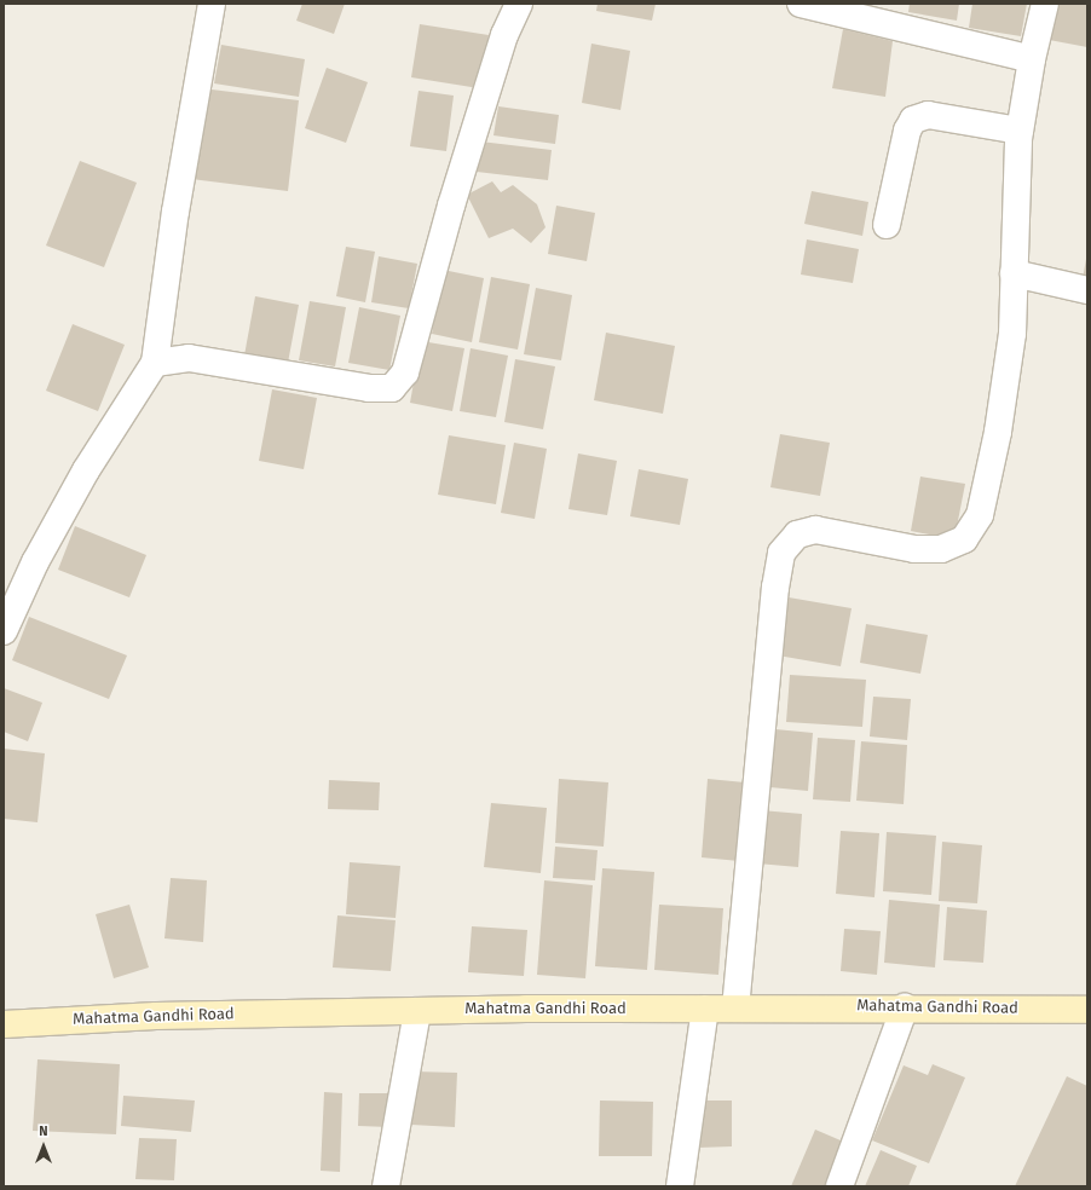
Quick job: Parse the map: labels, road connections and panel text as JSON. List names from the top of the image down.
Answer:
{
  "streets": {
    "main road": ["Mahatma Gandhi Road"]
  },
  "north": "top"
}
